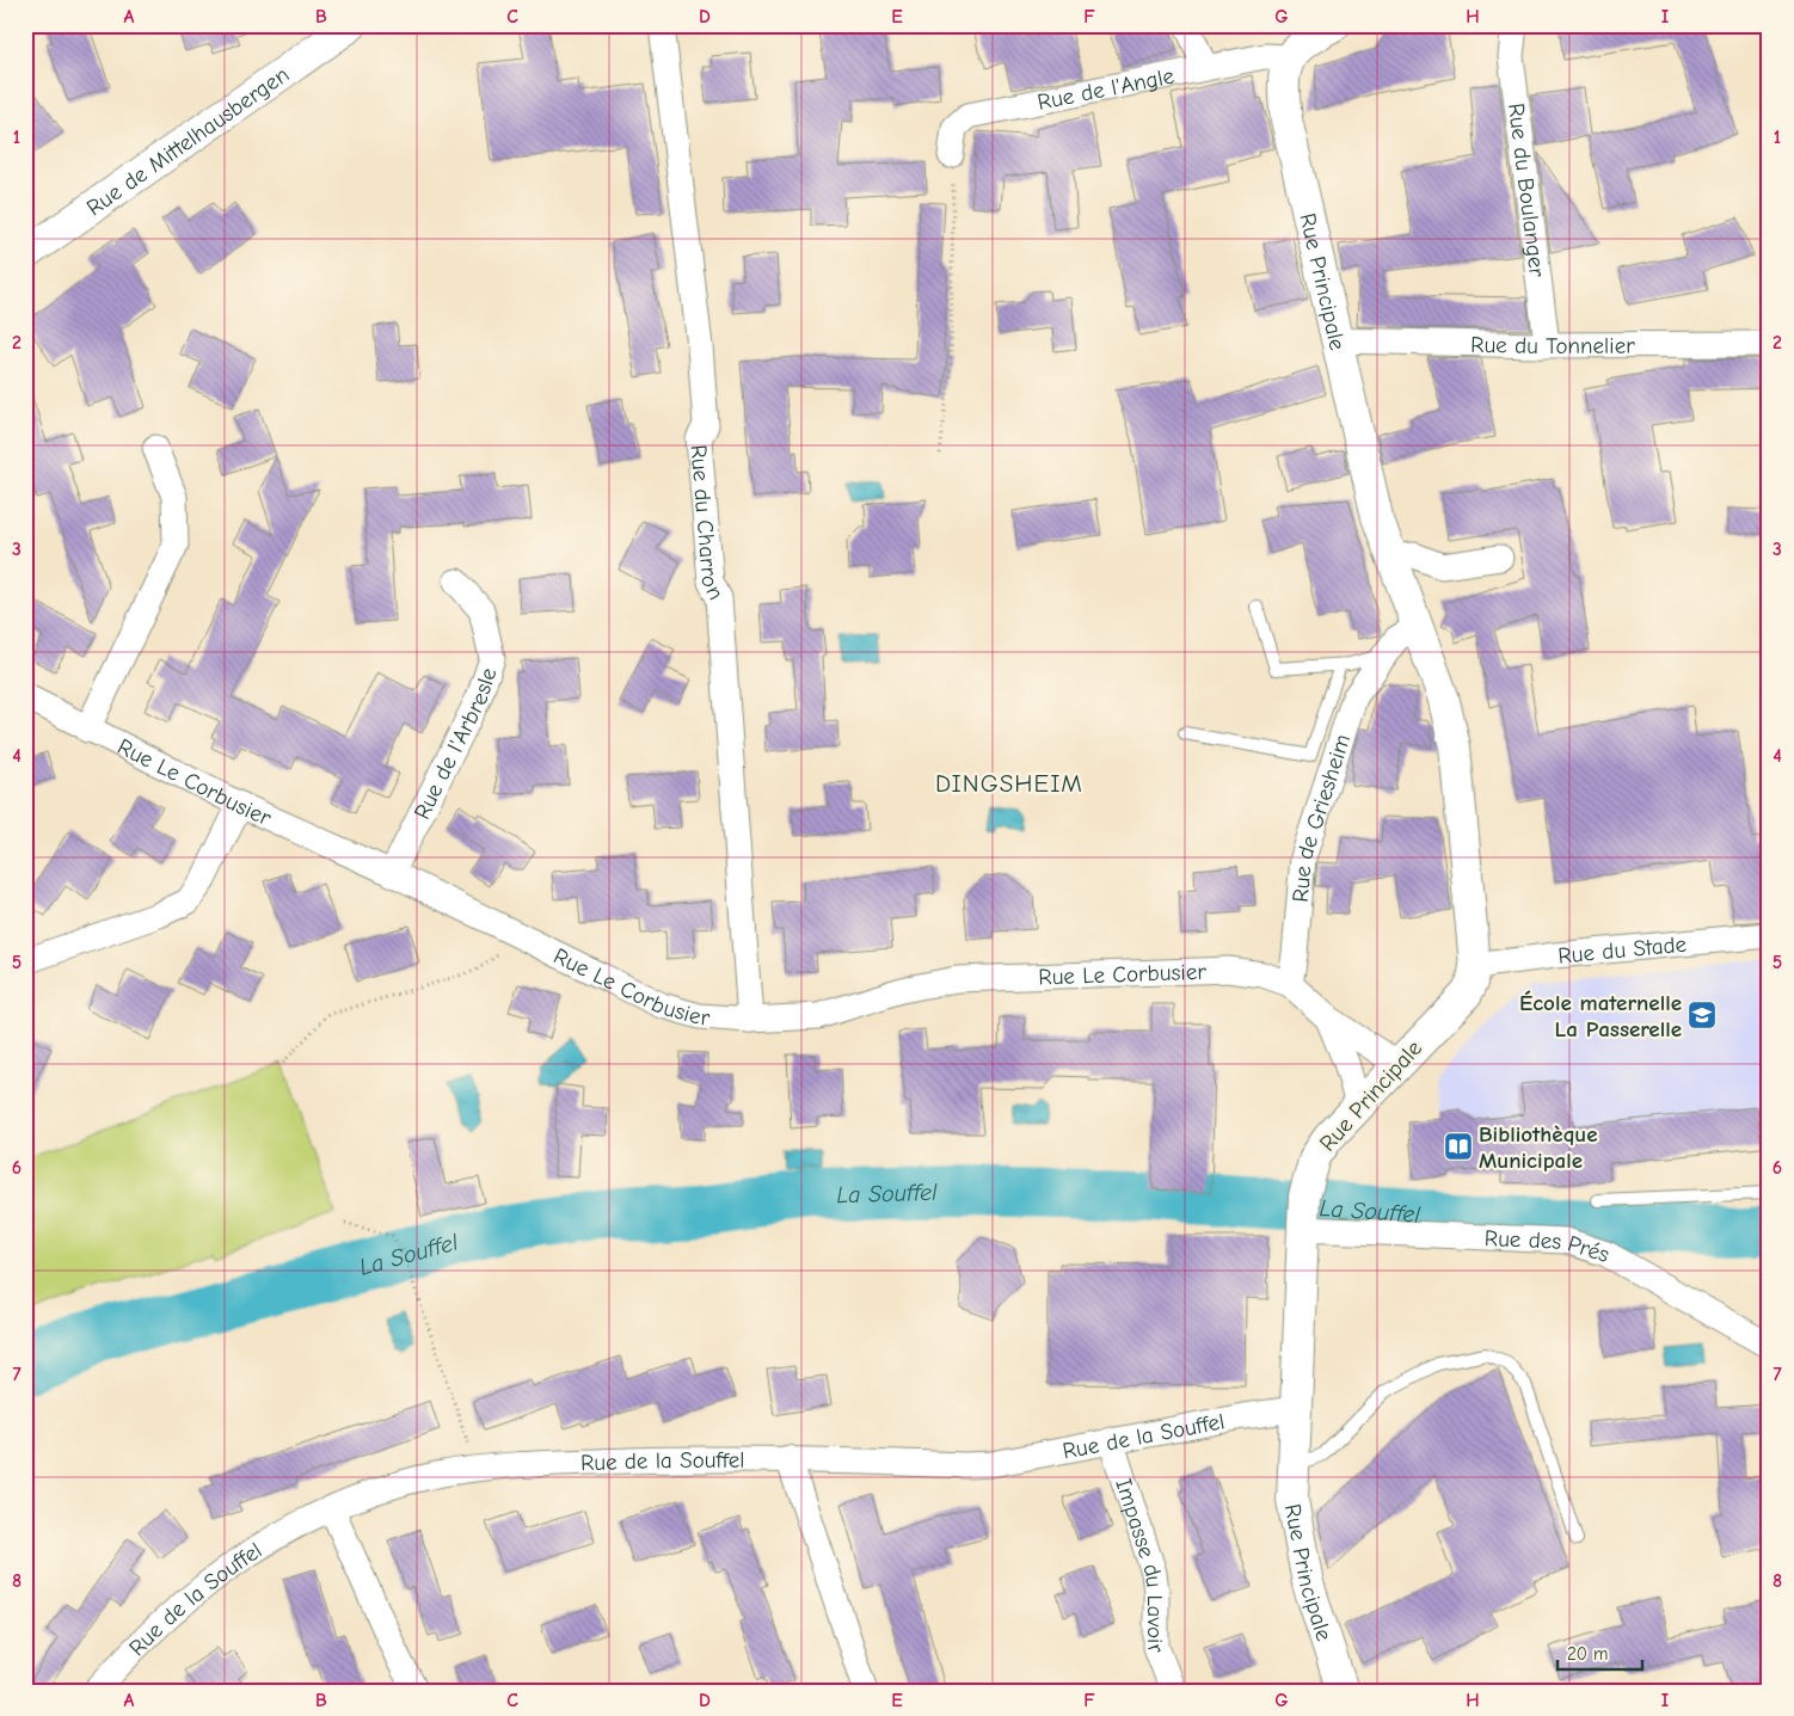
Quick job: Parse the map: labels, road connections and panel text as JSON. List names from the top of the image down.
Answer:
{
  "streets": {
    "street": [
      "Rue de l'Angle",
      "Rue de Mittelhausbergen",
      "Rue du Boulanger",
      "Rue Principale",
      "Rue du Tonnelier",
      "Rue du Charron",
      "Rue de l'Arbresle",
      "Rue Le Corbusier",
      "Rue de Griesheim",
      "Rue du Stade",
      "Rue des Prés",
      "Rue de la Souffel",
      "Impasse du Lavoir"
    ]
  },
  "crossings": [
    ["Rue de l'Angle", "Rue Principale"],
    ["Rue du Boulanger", "Rue du Tonnelier"],
    ["Rue Principale", "Rue du Tonnelier"],
    ["Rue Principale", "Rue de Griesheim"],
    ["Rue Principale", "Rue du Stade"],
    ["Rue Principale", "Rue des Prés"],
    ["Rue Principale", "Rue de la Souffel"],
    ["Rue du Charron", "Rue Le Corbusier"],
    ["Rue de l'Arbresle", "Rue Le Corbusier"],
    ["Rue Le Corbusier", "Rue de Griesheim"],
    ["Rue de la Souffel", "Impasse du Lavoir"]
  ],
  "districts": ["DINGSHEIM"],
  "water": ["La Souffel"],
  "places": {
    "school or university": ["École maternelle La Passerelle"],
    "library": ["Bibliothèque Municipale"]
  },
  "scale_bar": "20 m",
  "grid": {
    "columns": [
      "A",
      "B",
      "C",
      "D",
      "E",
      "F",
      "G",
      "H",
      "I"
    ],
    "rows": [
      "1",
      "2",
      "3",
      "4",
      "5",
      "6",
      "7",
      "8"
    ]
  }
}
